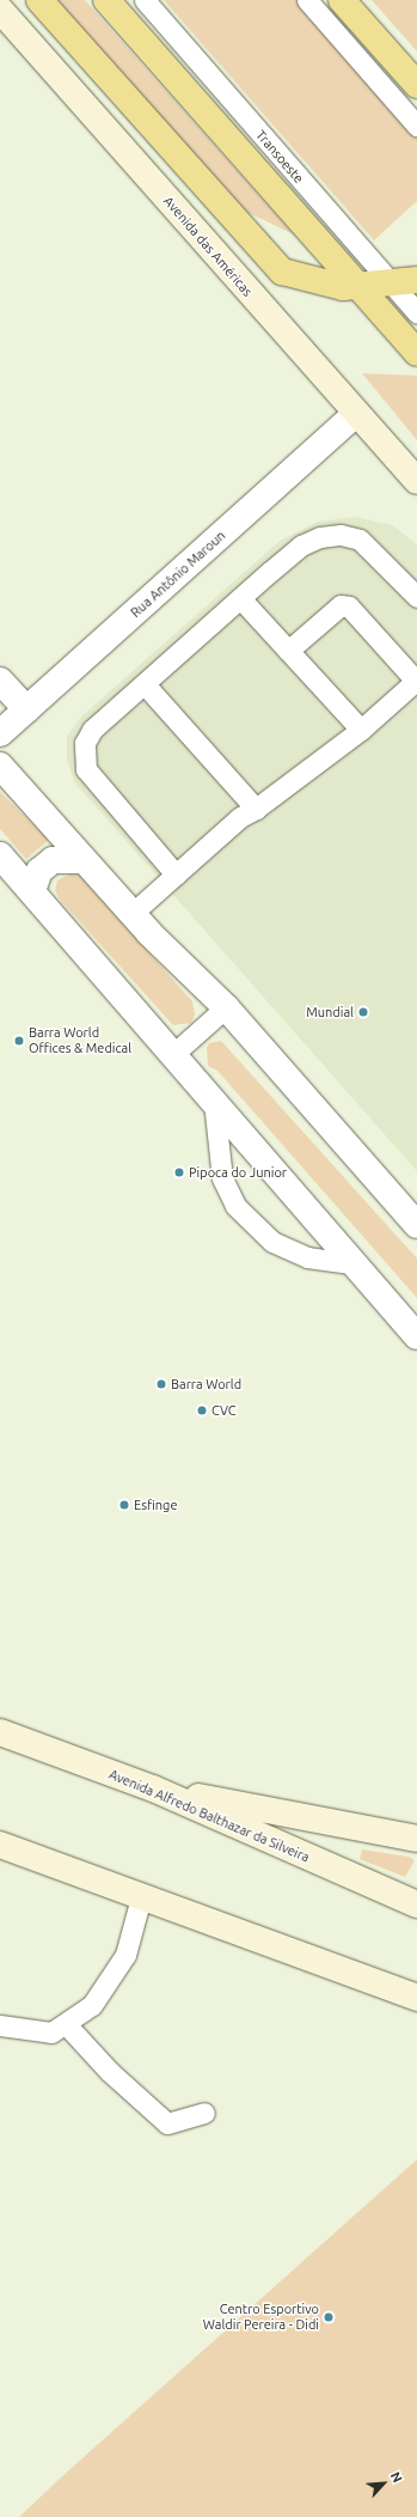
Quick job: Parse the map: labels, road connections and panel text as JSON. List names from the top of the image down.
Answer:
{
  "streets": {
    "main road": ["Avenida das Américas", "Avenida Alfredo Balthazar da Silveira"],
    "street": ["Rua Antônio Maroun"],
    "lane": ["Transoeste"]
  },
  "crossings": [
    ["Avenida das Américas", "Rua Antônio Maroun"]
  ],
  "places": [
    "Mundial",
    "Barra World Offices & Medical",
    "Pipoca do Junior",
    "Barra World",
    "CVC",
    "Esfinge",
    "Centro Esportivo Waldir Pereira - Didi"
  ],
  "north": "top right"
}
